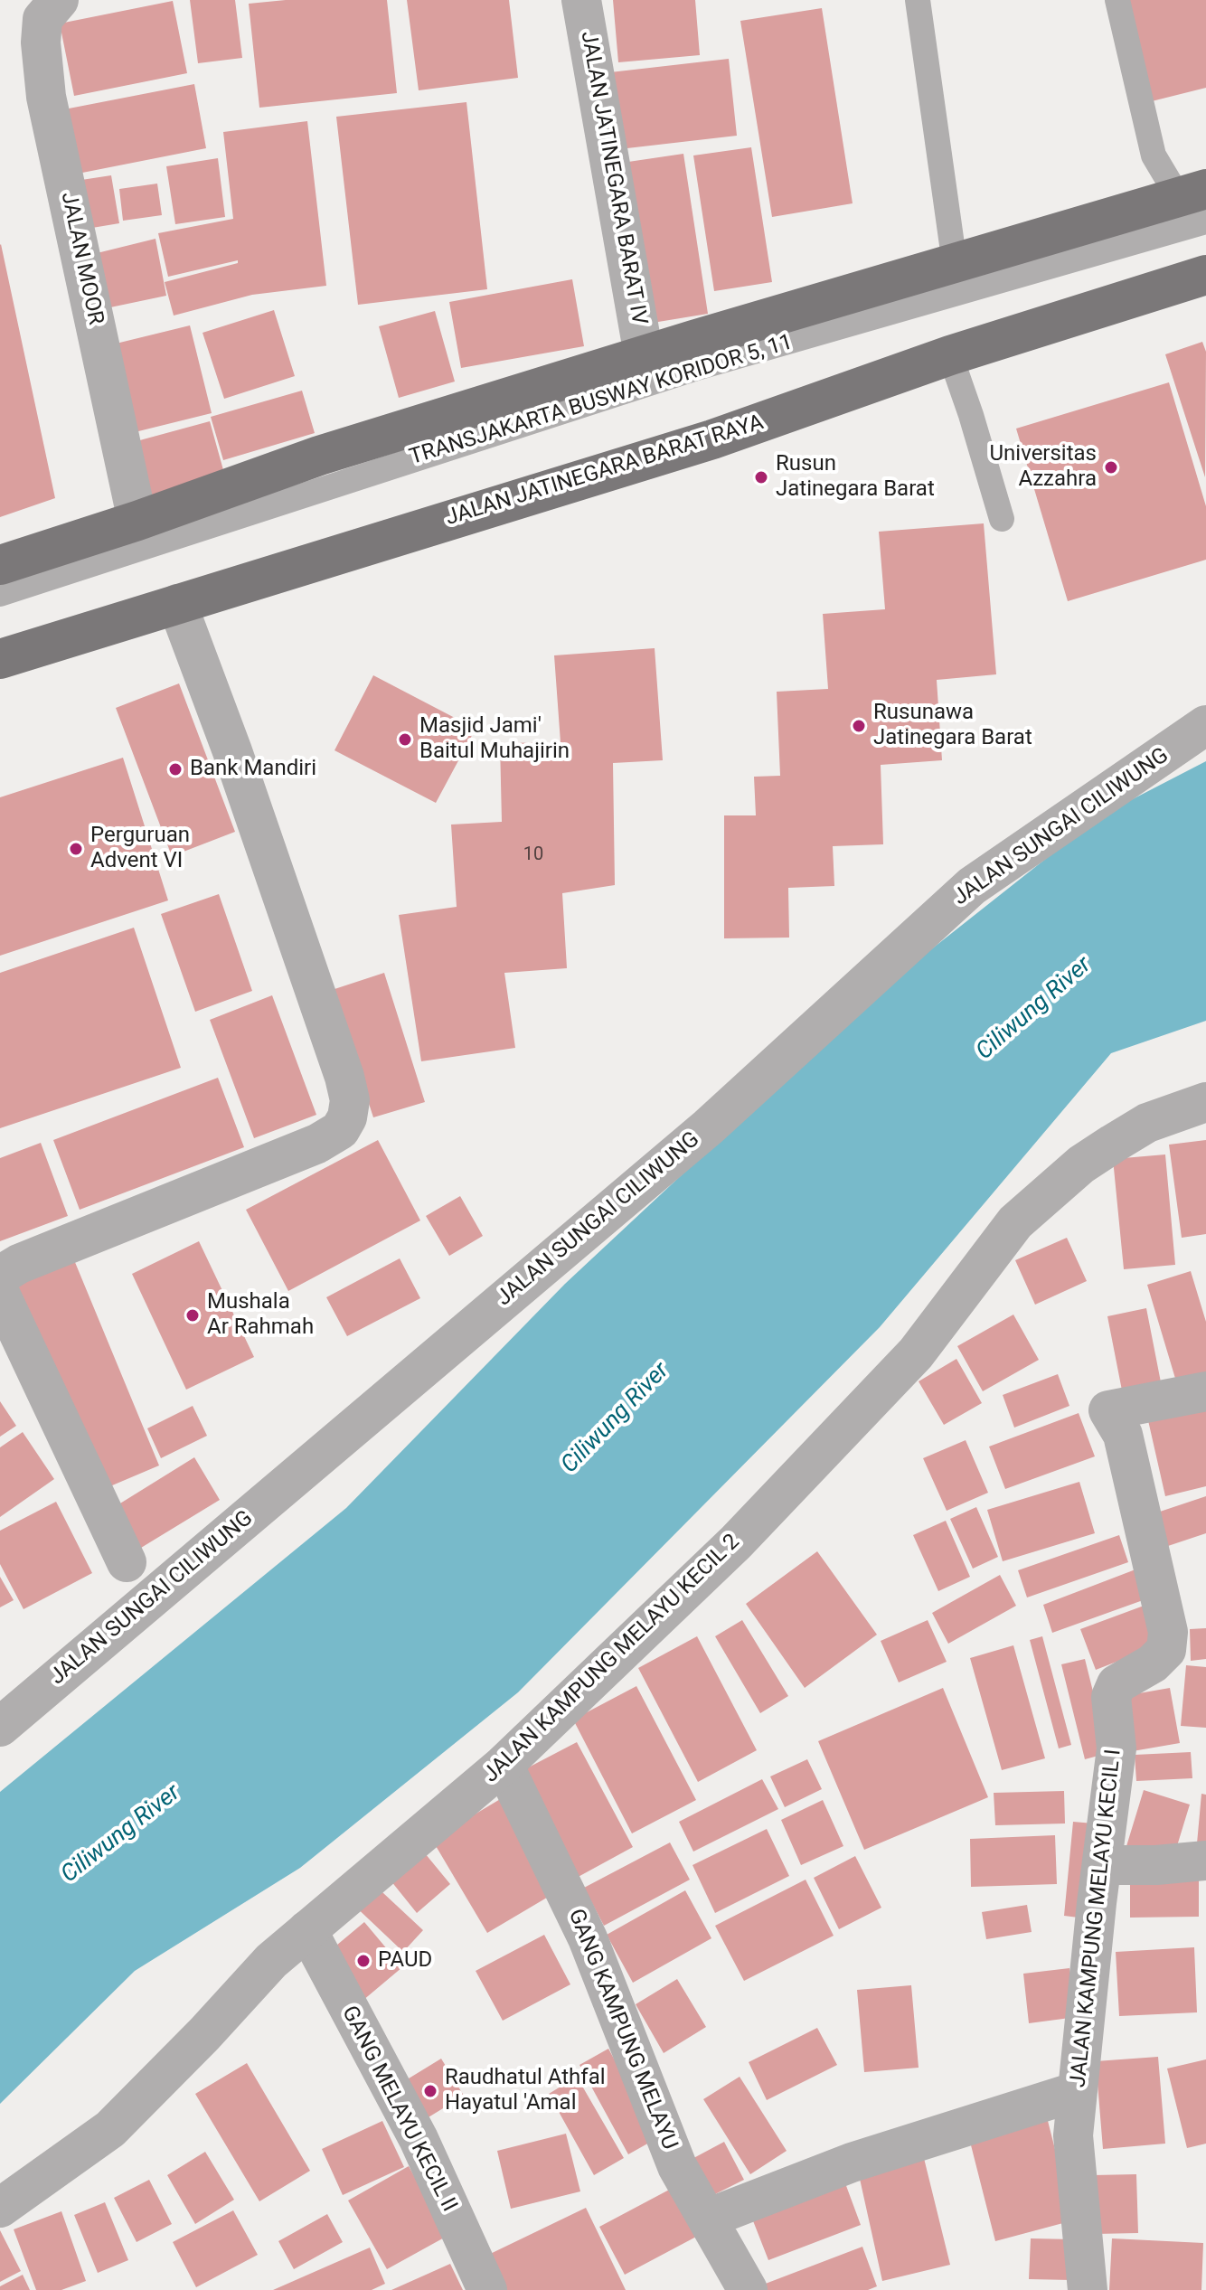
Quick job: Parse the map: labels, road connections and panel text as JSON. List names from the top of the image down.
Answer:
{
  "streets": {
    "main road": ["JALAN JATINEGARA BARAT RAYA"],
    "street": [
      "JALAN JATINEGARA BARAT IV",
      "JALAN MOOR",
      "JALAN SUNGAI CILIWUNG",
      "JALAN KAMPUNG MELAYU KECIL 2",
      "JALAN KAMPUNG MELAYU KECIL I",
      "GANG KAMPUNG MELAYU",
      "GANG MELAYU KECIL II"
    ],
    "lane": ["TRANSJAKARTA BUSWAY KORIDOR 5, 11"]
  },
  "crossings": [
    ["JALAN KAMPUNG MELAYU KECIL 2", "GANG KAMPUNG MELAYU"],
    ["JALAN KAMPUNG MELAYU KECIL 2", "GANG MELAYU KECIL II"]
  ],
  "water": ["Ciliwung River"],
  "places": [
    "Universitas Azzahra",
    "Rusun Jatinegara Barat",
    "Rusunawa Jatinegara Barat",
    "Masjid Jami' Baitul Muhajirin",
    "Bank Mandiri",
    "Perguruan Advent VI",
    "Mushala Ar Rahmah",
    "PAUD",
    "Raudhatul Athfal Hayatul 'Amal"
  ],
  "house_numbers": ["10"]
}
